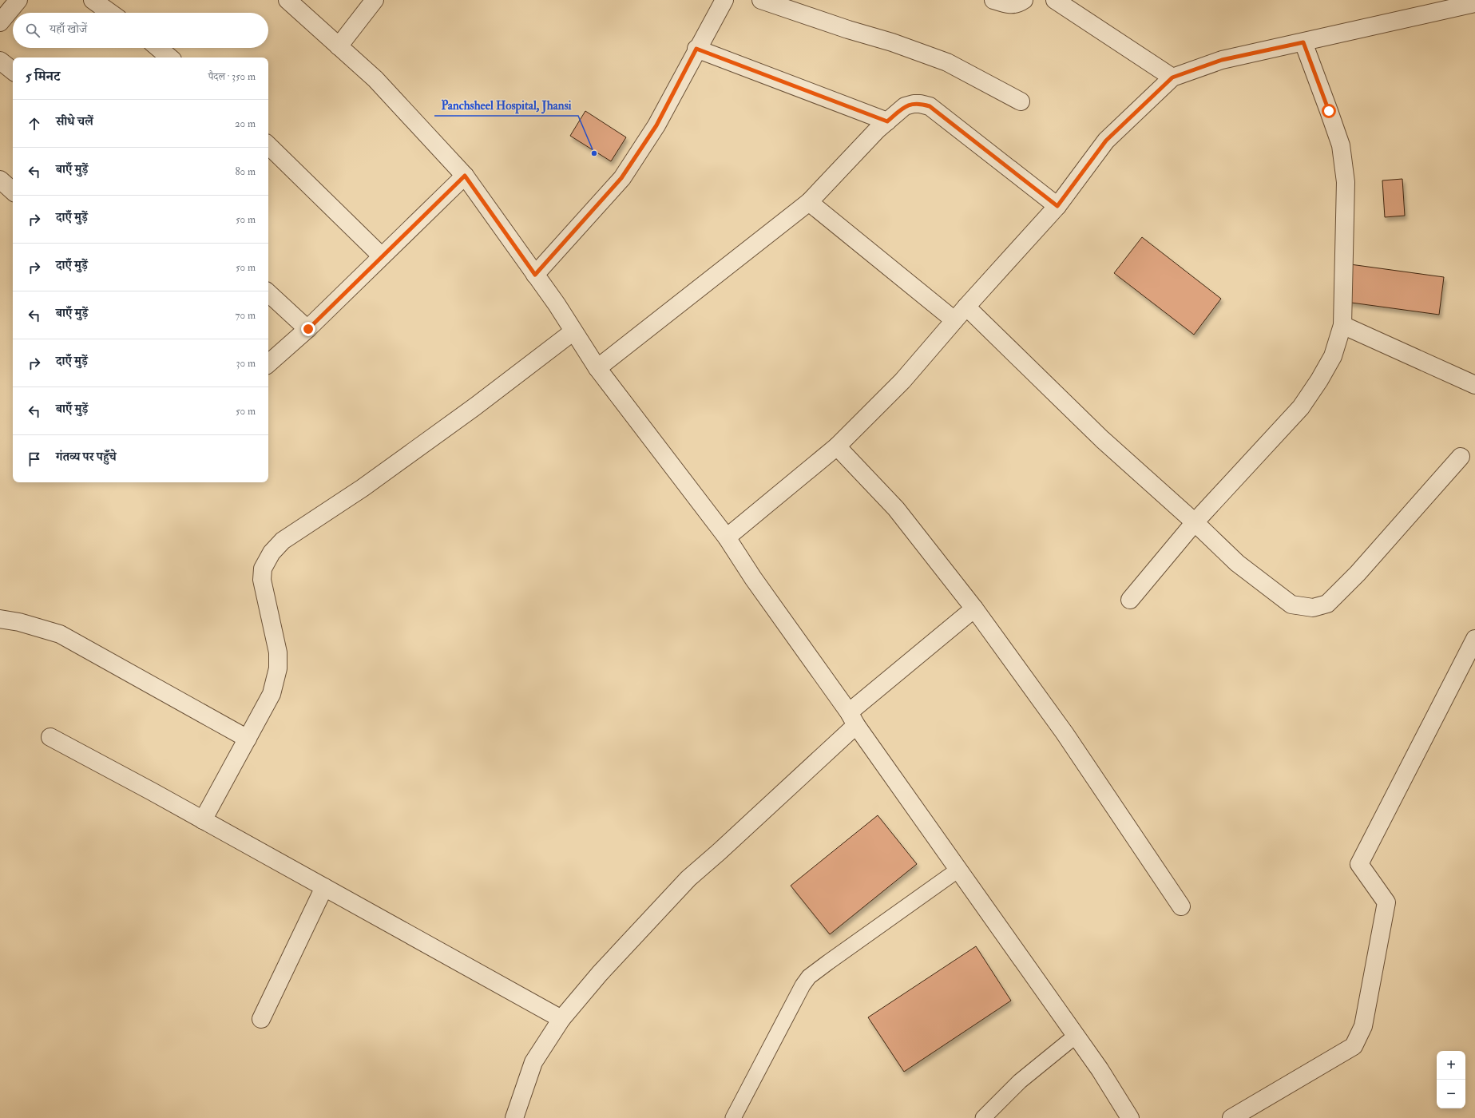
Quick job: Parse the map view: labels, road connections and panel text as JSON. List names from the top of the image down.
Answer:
{
  "places": ["Panchsheel Hospital, Jhansi"],
  "page": {
    "search": "यहाँ खोजें",
    "heading": ["5 मिनट", "पैदल · 350 m"],
    "list": [
      ["सीधे चलें", "20 m"],
      ["बाएँ मुड़ें", "80 m"],
      ["दाएँ मुड़ें", "50 m"],
      ["दाएँ मुड़ें", "50 m"],
      ["बाएँ मुड़ें", "70 m"],
      ["दाएँ मुड़ें", "30 m"],
      ["बाएँ मुड़ें", "50 m"],
      "गंतव्य पर पहुँचे"
    ],
    "map_buttons": ["+", "−"]
  }
}
